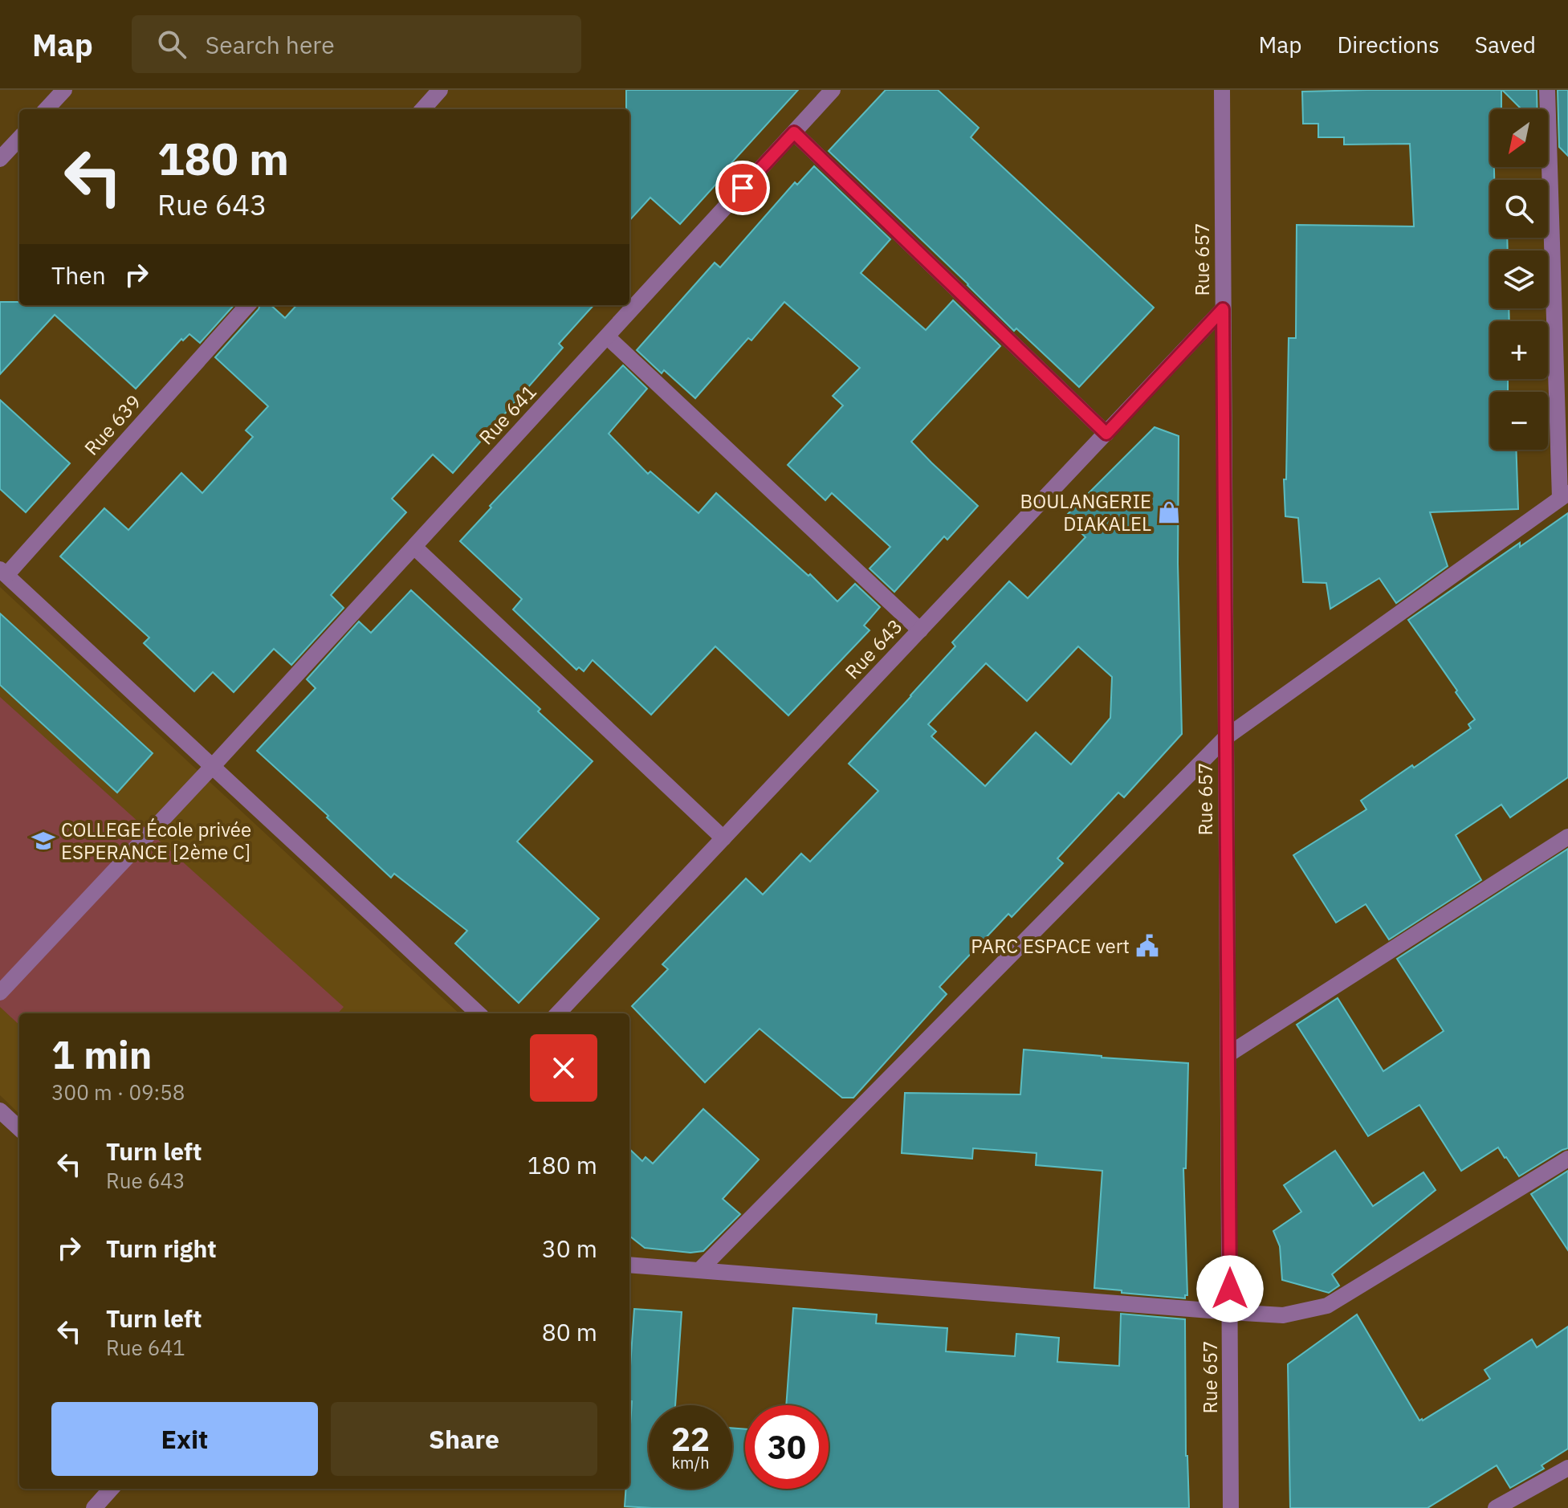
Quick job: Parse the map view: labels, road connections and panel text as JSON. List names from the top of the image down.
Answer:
{
  "streets": {
    "street": [
      "Rue 657",
      "Rue 641",
      "Rue 639",
      "Rue 643"
    ]
  },
  "crossings": [
    ["Rue 657", "Rue 643"]
  ],
  "places": {
    "shop": ["BOULANGERIE DIAKALEL"],
    "school or university": ["COLLEGE École privée ESPERANCE [2ème C]"],
    "public building": ["PARC ESPACE vert"]
  },
  "north": "bottom left",
  "page": {
    "header": "Map",
    "search": "Search here",
    "nav": ["Map", "Directions", "Saved"],
    "map_buttons": ["+", "−"],
    "turn": ["180 m", "Rue 643"],
    "then": "Then",
    "heading": ["1 min", "300 m · 09:58"],
    "list": [
      {
        "name": "Turn left",
        "note": "Rue 643",
        "value": "180 m"
      },
      {
        "name": "Turn right",
        "value": "30 m"
      },
      {
        "name": "Turn left",
        "note": "Rue 641",
        "value": "80 m"
      }
    ],
    "buttons": ["Exit", "Share"],
    "speed": "22 km/h",
    "limit": "30"
  }
}
